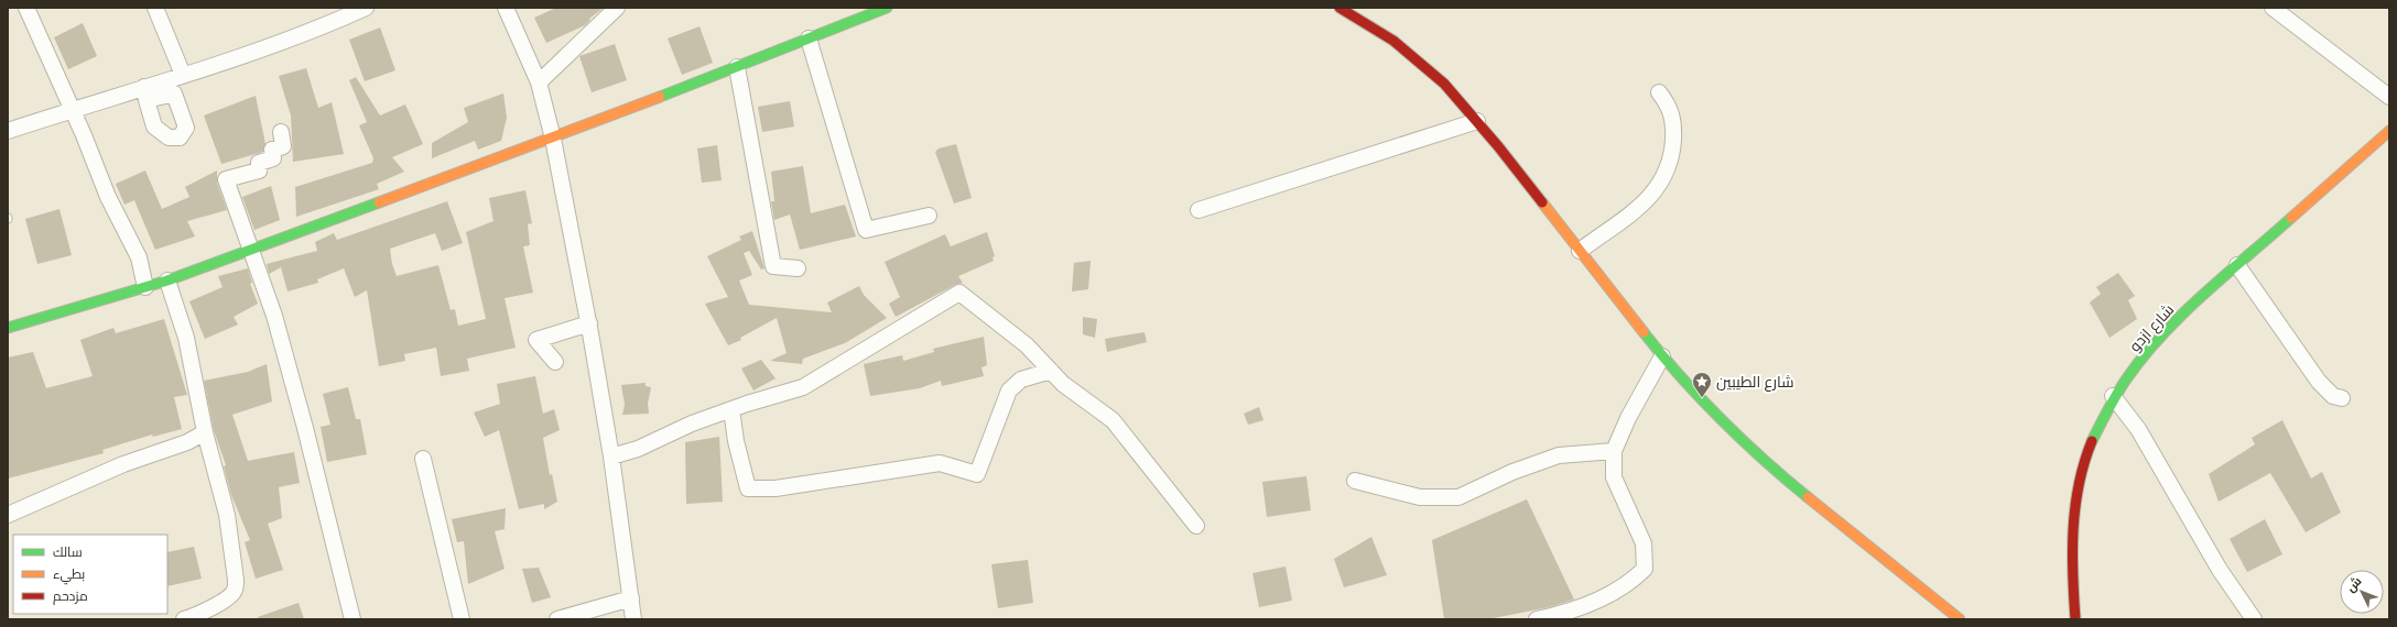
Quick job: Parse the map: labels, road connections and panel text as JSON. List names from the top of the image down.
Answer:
{
  "streets": {
    "main road": ["شارع ازدو"]
  },
  "places": {
    "place": ["شارع الطيبين"]
  },
  "legend": ["سالك", "بطيء", "مزدحم"],
  "north": "top left"
}
